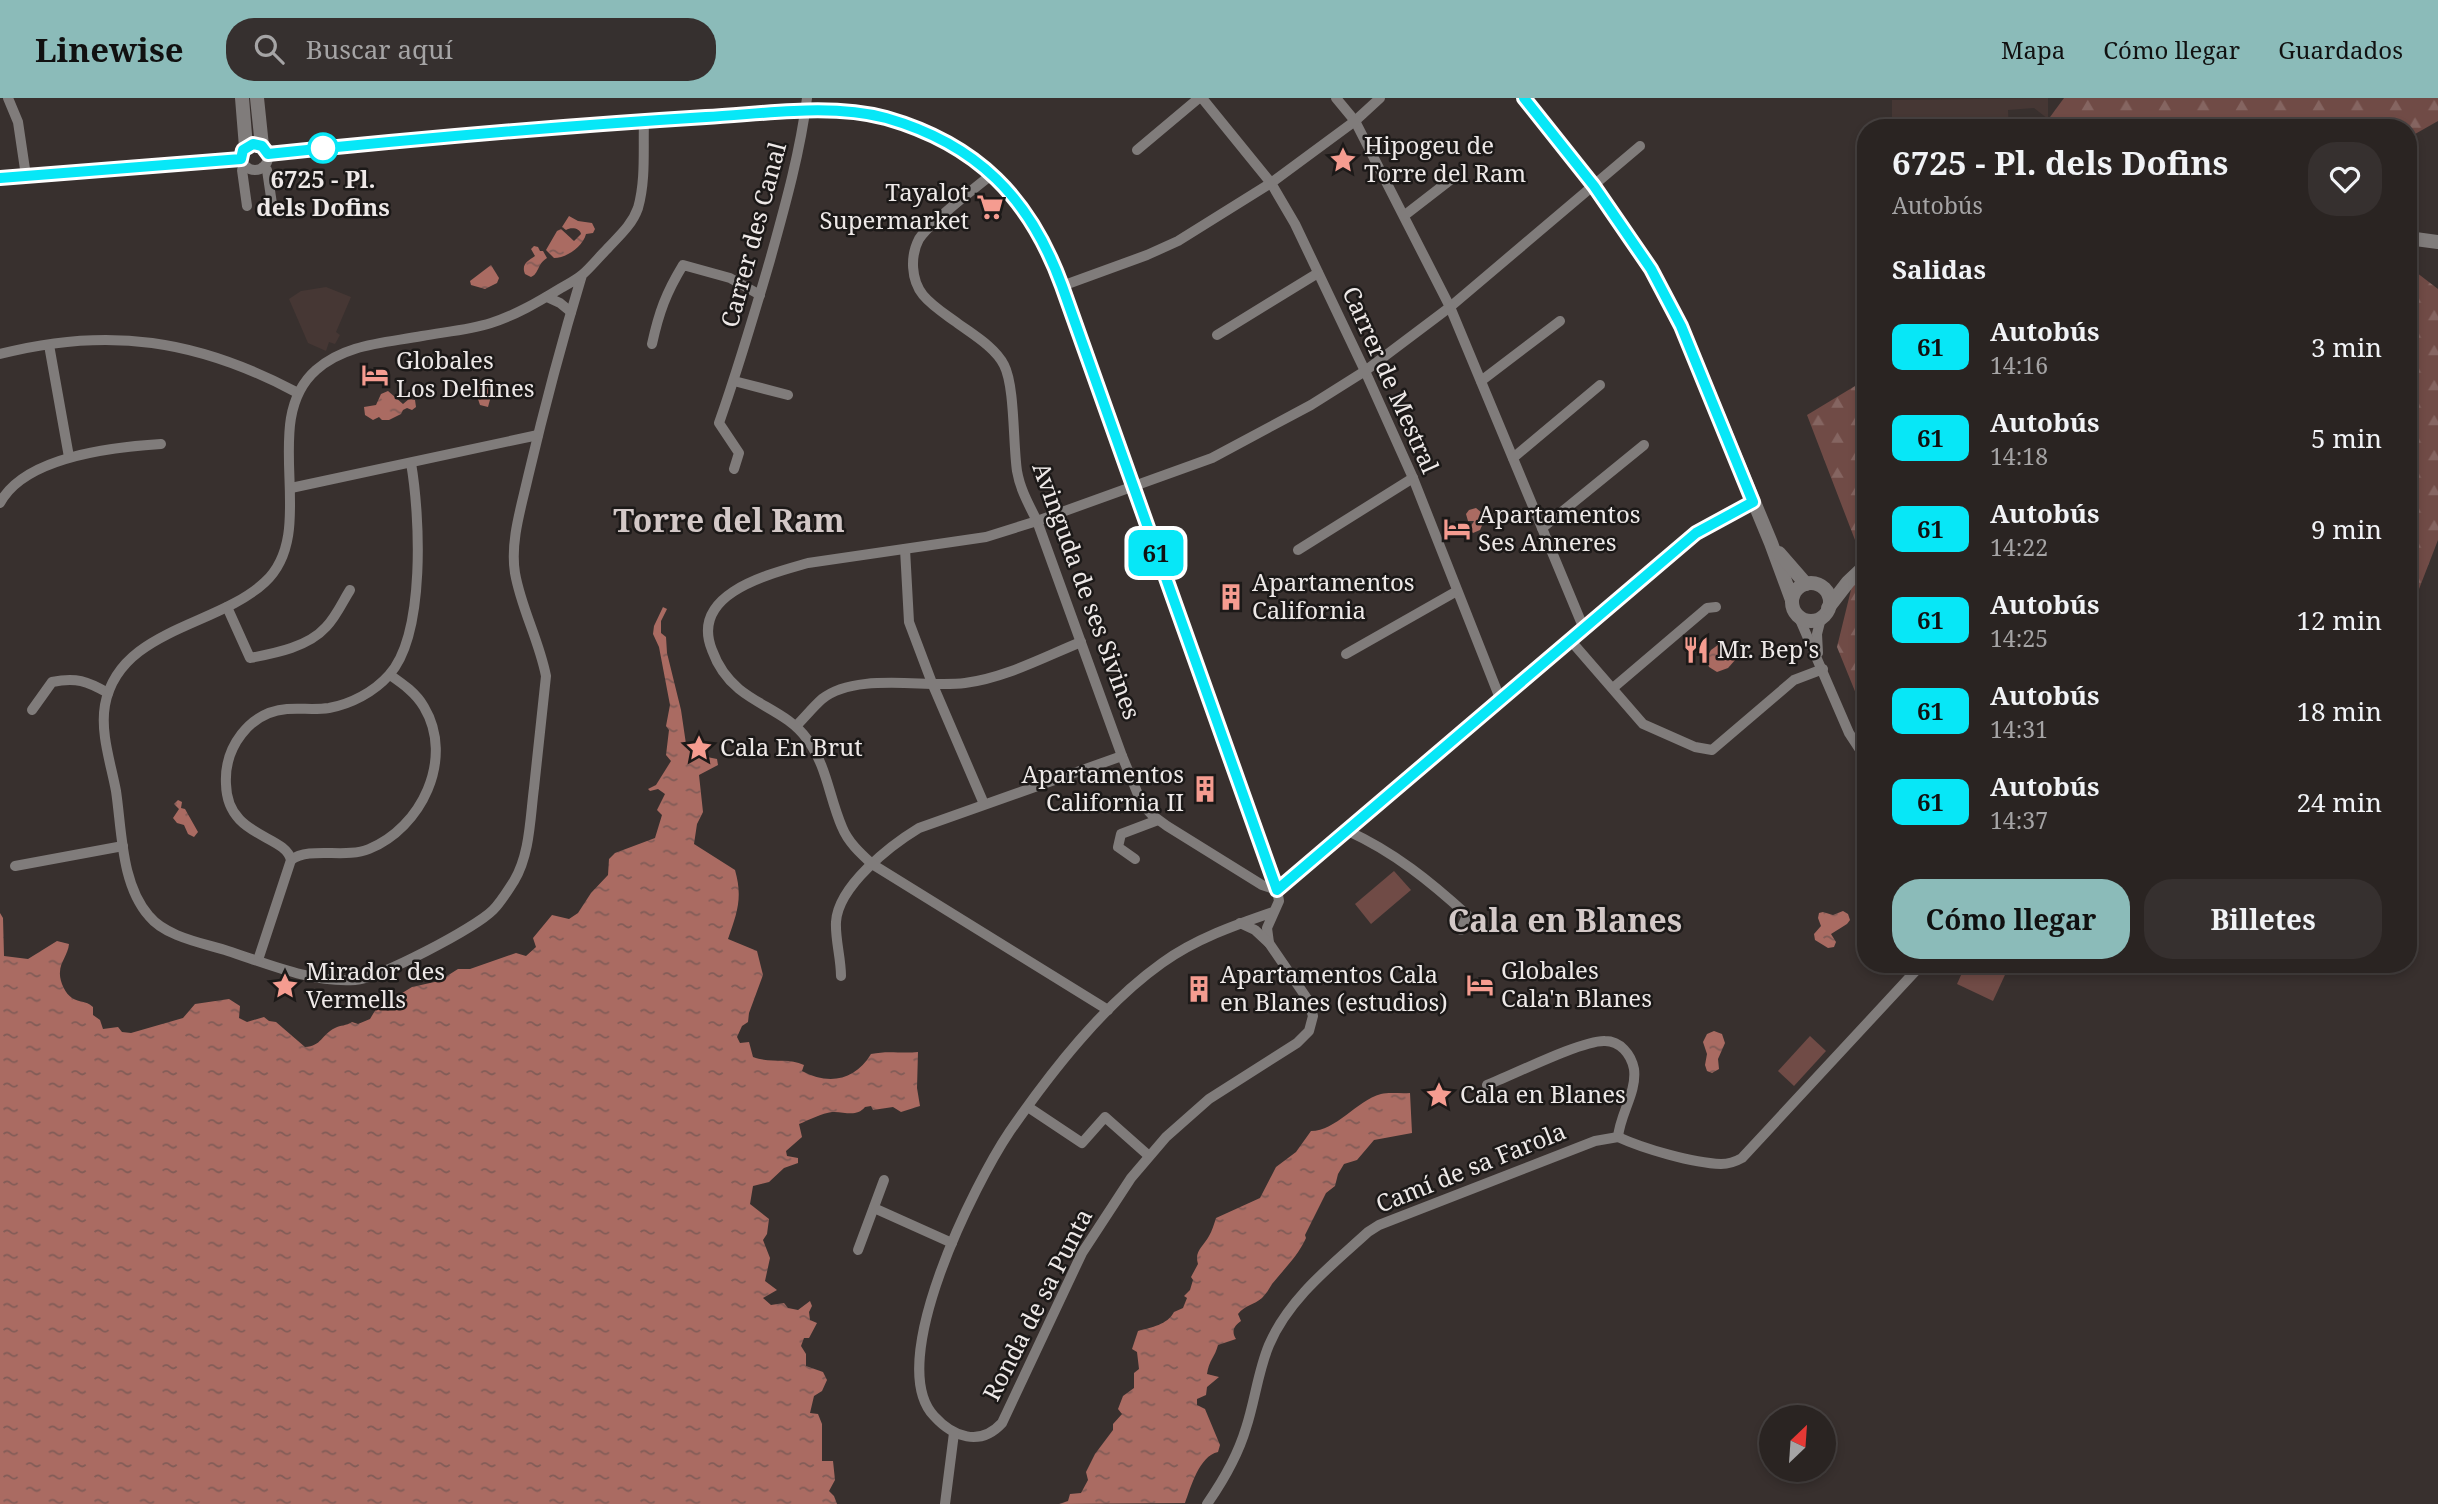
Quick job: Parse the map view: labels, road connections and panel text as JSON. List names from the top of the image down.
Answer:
{
  "streets": {
    "street": [
      "Carrer des Canal",
      "Carrer de Mestral",
      "Avinguda de ses Sivines",
      "Camí de sa Farola",
      "Ronda de sa Punta"
    ]
  },
  "districts": ["Torre del Ram", "Cala en Blanes"],
  "places": {
    "other": ["6725 - Pl. dels Dofins"],
    "place": [
      "Hipogeu de Torre del Ram",
      "Cala En Brut",
      "Mirador des Vermells",
      "Cala en Blanes"
    ],
    "supermarket": ["Tayalot Supermarket"],
    "hotel": ["Globales Los Delfines", "Apartamentos Ses Anneres", "Globales Cala'n Blanes"],
    "building": ["Apartamentos California", "Apartamentos California II", "Apartamentos Cala en Blanes (estudios)"],
    "restaurant": ["Mr. Bep's"]
  },
  "lines": ["bus line 61"],
  "north": "top right",
  "page": {
    "header": "Linewise",
    "search": "Buscar aquí",
    "nav": ["Mapa", "Cómo llegar", "Guardados"],
    "on_map": "61",
    "heading": [
      ["6725 - Pl. dels Dofins", "Autobús"],
      "Salidas"
    ],
    "list": [
      {
        "mark": "61",
        "name": "Autobús",
        "note": "14:16",
        "value": "3 min"
      },
      {
        "mark": "61",
        "name": "Autobús",
        "note": "14:18",
        "value": "5 min"
      },
      {
        "mark": "61",
        "name": "Autobús",
        "note": "14:22",
        "value": "9 min"
      },
      {
        "mark": "61",
        "name": "Autobús",
        "note": "14:25",
        "value": "12 min"
      },
      {
        "mark": "61",
        "name": "Autobús",
        "note": "14:31",
        "value": "18 min"
      },
      {
        "mark": "61",
        "name": "Autobús",
        "note": "14:37",
        "value": "24 min"
      }
    ],
    "buttons": ["Cómo llegar", "Billetes"]
  }
}
